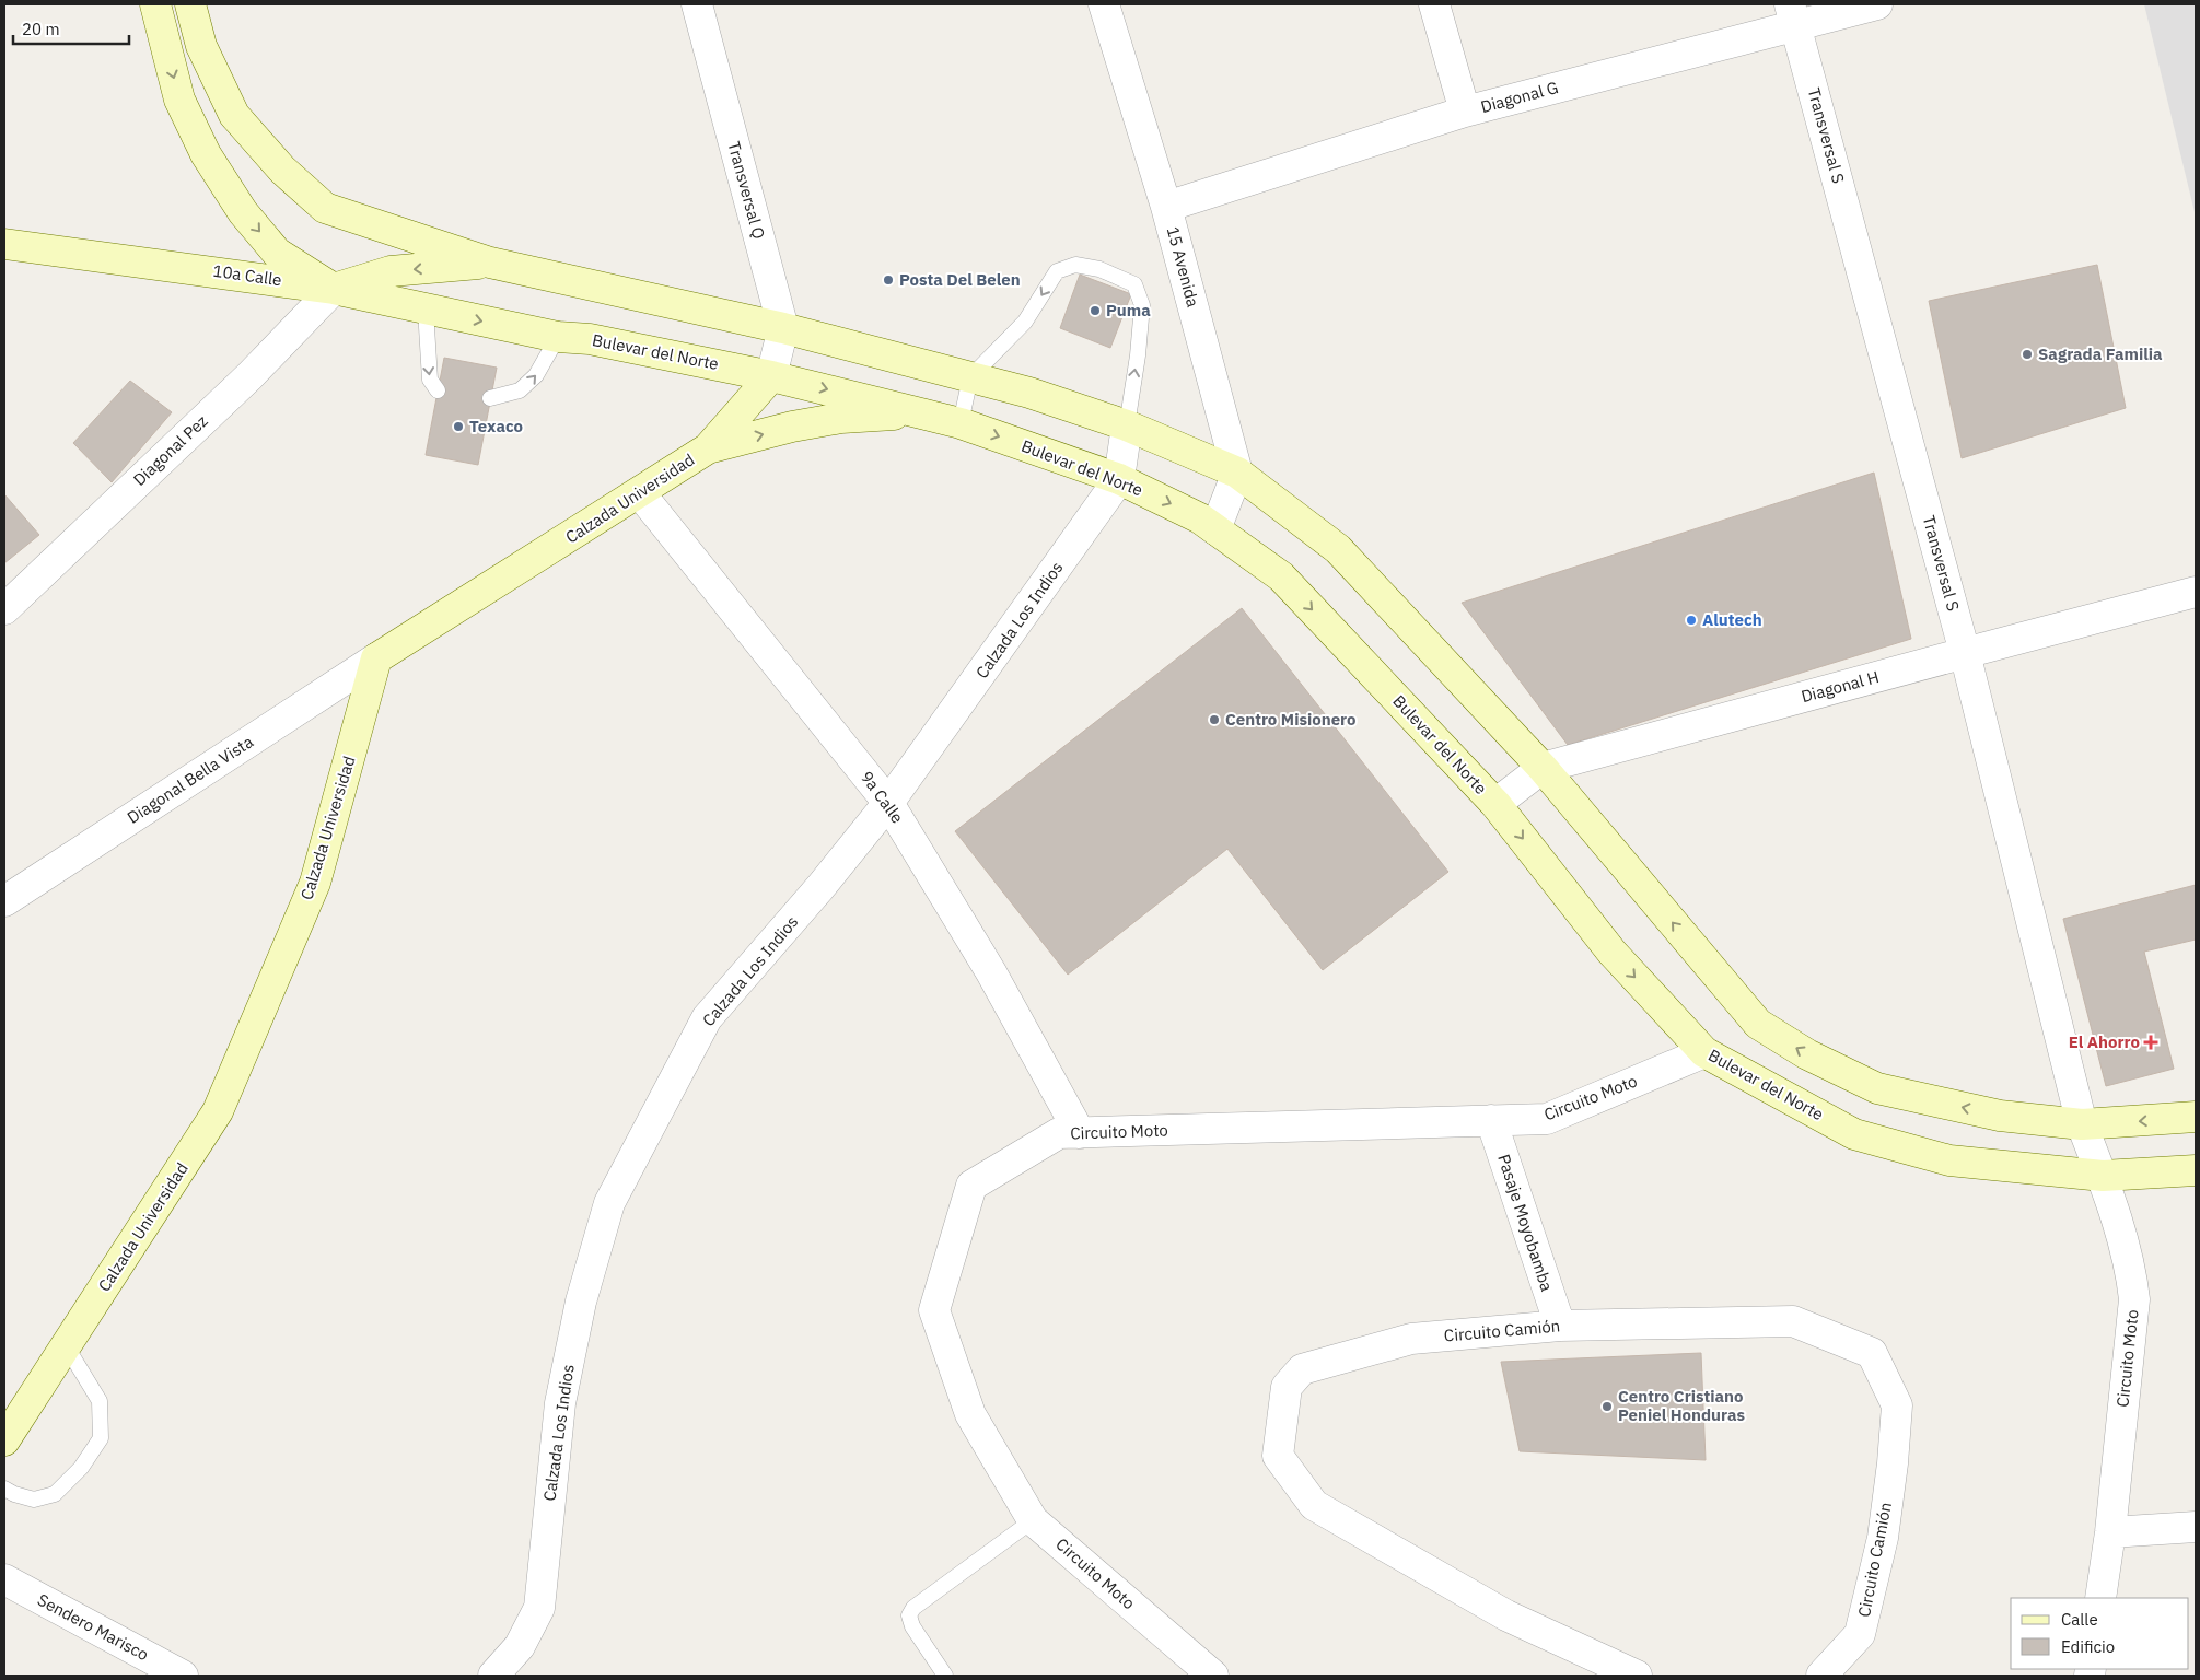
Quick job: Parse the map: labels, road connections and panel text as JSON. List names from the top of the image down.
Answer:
{
  "streets": {
    "main road": ["10a Calle", "Bulevar del Norte", "Calzada Universidad"],
    "street": [
      "Diagonal G",
      "Transversal S",
      "Transversal Q",
      "15 Avenida",
      "Diagonal Pez",
      "Calzada Los Indios",
      "Diagonal H",
      "Diagonal Bella Vista",
      "9a Calle",
      "Circuito Moto",
      "Pasaje Moyobamba",
      "Circuito Camión",
      "Sendero Marisco"
    ]
  },
  "crossings": [
    ["Diagonal G", "Transversal S"],
    ["Diagonal G", "15 Avenida"],
    ["Transversal S", "Diagonal H"],
    ["Transversal S", "Circuito Moto"],
    ["Transversal Q", "Bulevar del Norte"],
    ["Transversal Q", "Calzada Universidad"],
    ["10a Calle", "Bulevar del Norte"],
    ["10a Calle", "Diagonal Pez"],
    ["Bulevar del Norte", "Diagonal Pez"],
    ["Bulevar del Norte", "Calzada Universidad"],
    ["Bulevar del Norte", "Calzada Los Indios"],
    ["Bulevar del Norte", "Diagonal H"],
    ["Bulevar del Norte", "Circuito Moto"],
    ["Calzada Universidad", "Diagonal Bella Vista"],
    ["Calzada Universidad", "9a Calle"],
    ["Calzada Los Indios", "9a Calle"],
    ["9a Calle", "Circuito Moto"],
    ["Circuito Moto", "Pasaje Moyobamba"],
    ["Pasaje Moyobamba", "Circuito Camión"]
  ],
  "places": {
    "other": [
      "Posta Del Belen",
      "Puma",
      "Sagrada Familia",
      "Texaco",
      "Alutech",
      "Centro Misionero",
      "Centro Cristiano Peniel Honduras"
    ],
    "health": ["El Ahorro"]
  },
  "legend": ["Calle", "Edificio"],
  "scale_bar": "20 m"
}
